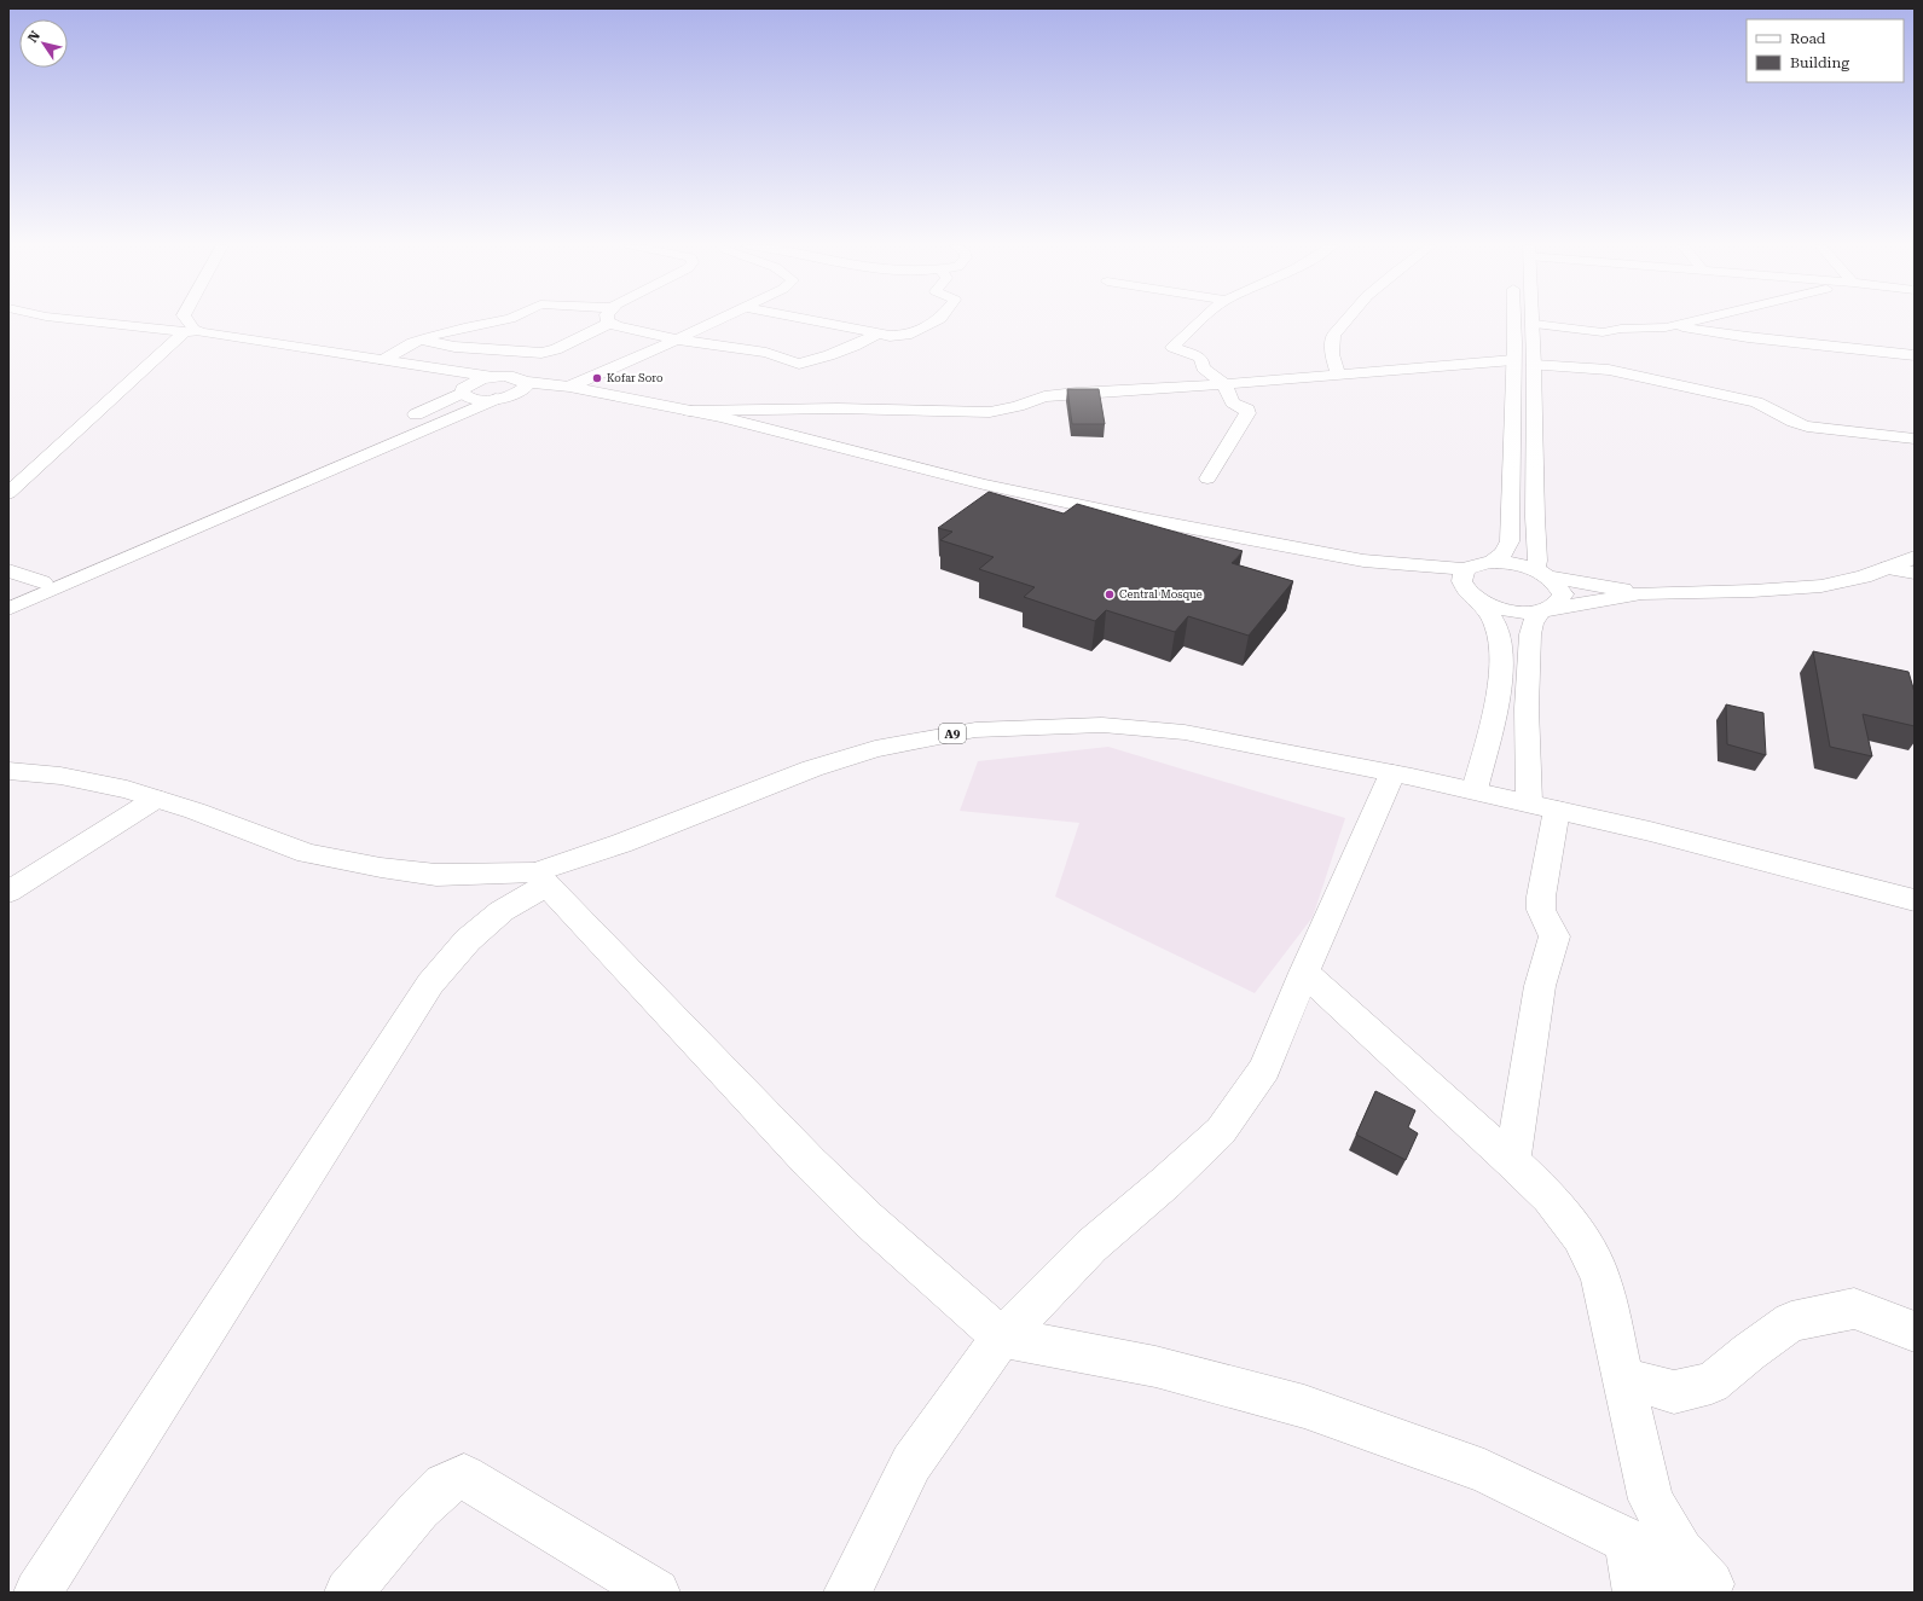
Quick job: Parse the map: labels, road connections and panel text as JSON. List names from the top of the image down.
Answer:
{
  "streets": {
    "main road": ["A9"]
  },
  "places": ["Kofar Soro", "Central Mosque"],
  "legend": ["Road", "Building"],
  "north": "top left"
}
